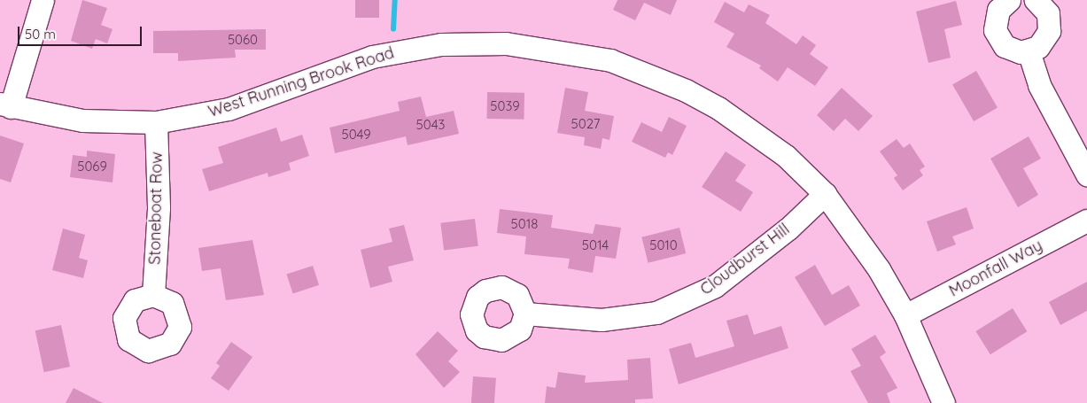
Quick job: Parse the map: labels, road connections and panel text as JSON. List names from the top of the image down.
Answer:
{
  "streets": {
    "street": [
      "West Running Brook Road",
      "Stoneboat Row",
      "Cloudburst Hill",
      "Moonfall Way"
    ]
  },
  "crossings": [
    ["West Running Brook Road", "Stoneboat Row"],
    ["West Running Brook Road", "Cloudburst Hill"],
    ["West Running Brook Road", "Moonfall Way"]
  ],
  "house_numbers": [
    "5060",
    "5039",
    "5027",
    "5043",
    "5049",
    "5069",
    "5018",
    "5014",
    "5010"
  ],
  "scale_bar": "50 m"
}
